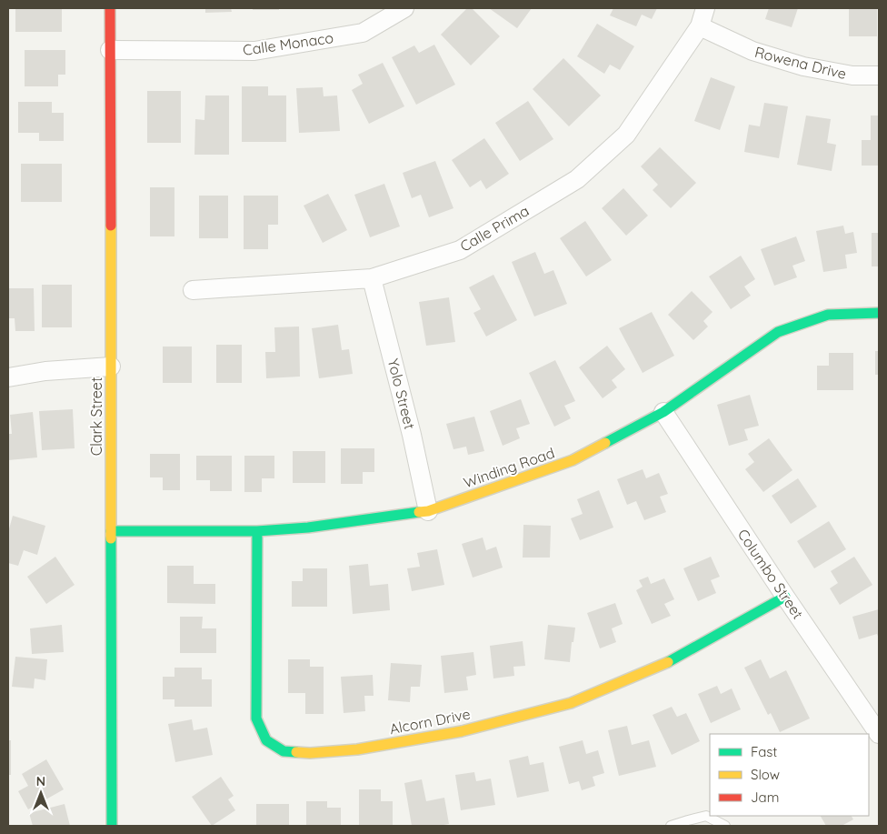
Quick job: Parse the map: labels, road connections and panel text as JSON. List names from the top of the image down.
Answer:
{
  "streets": {
    "street": [
      "Calle Monaco",
      "Rowena Drive",
      "Calle Prima",
      "Yolo Street",
      "Clark Street",
      "Winding Road",
      "Columbo Street",
      "Alcorn Drive"
    ]
  },
  "crossings": [
    ["Calle Monaco", "Clark Street"],
    ["Rowena Drive", "Calle Prima"],
    ["Calle Prima", "Yolo Street"],
    ["Yolo Street", "Winding Road"],
    ["Clark Street", "Winding Road"],
    ["Winding Road", "Columbo Street"],
    ["Winding Road", "Alcorn Drive"],
    ["Columbo Street", "Alcorn Drive"]
  ],
  "legend": ["Fast", "Slow", "Jam"],
  "north": "top"
}
